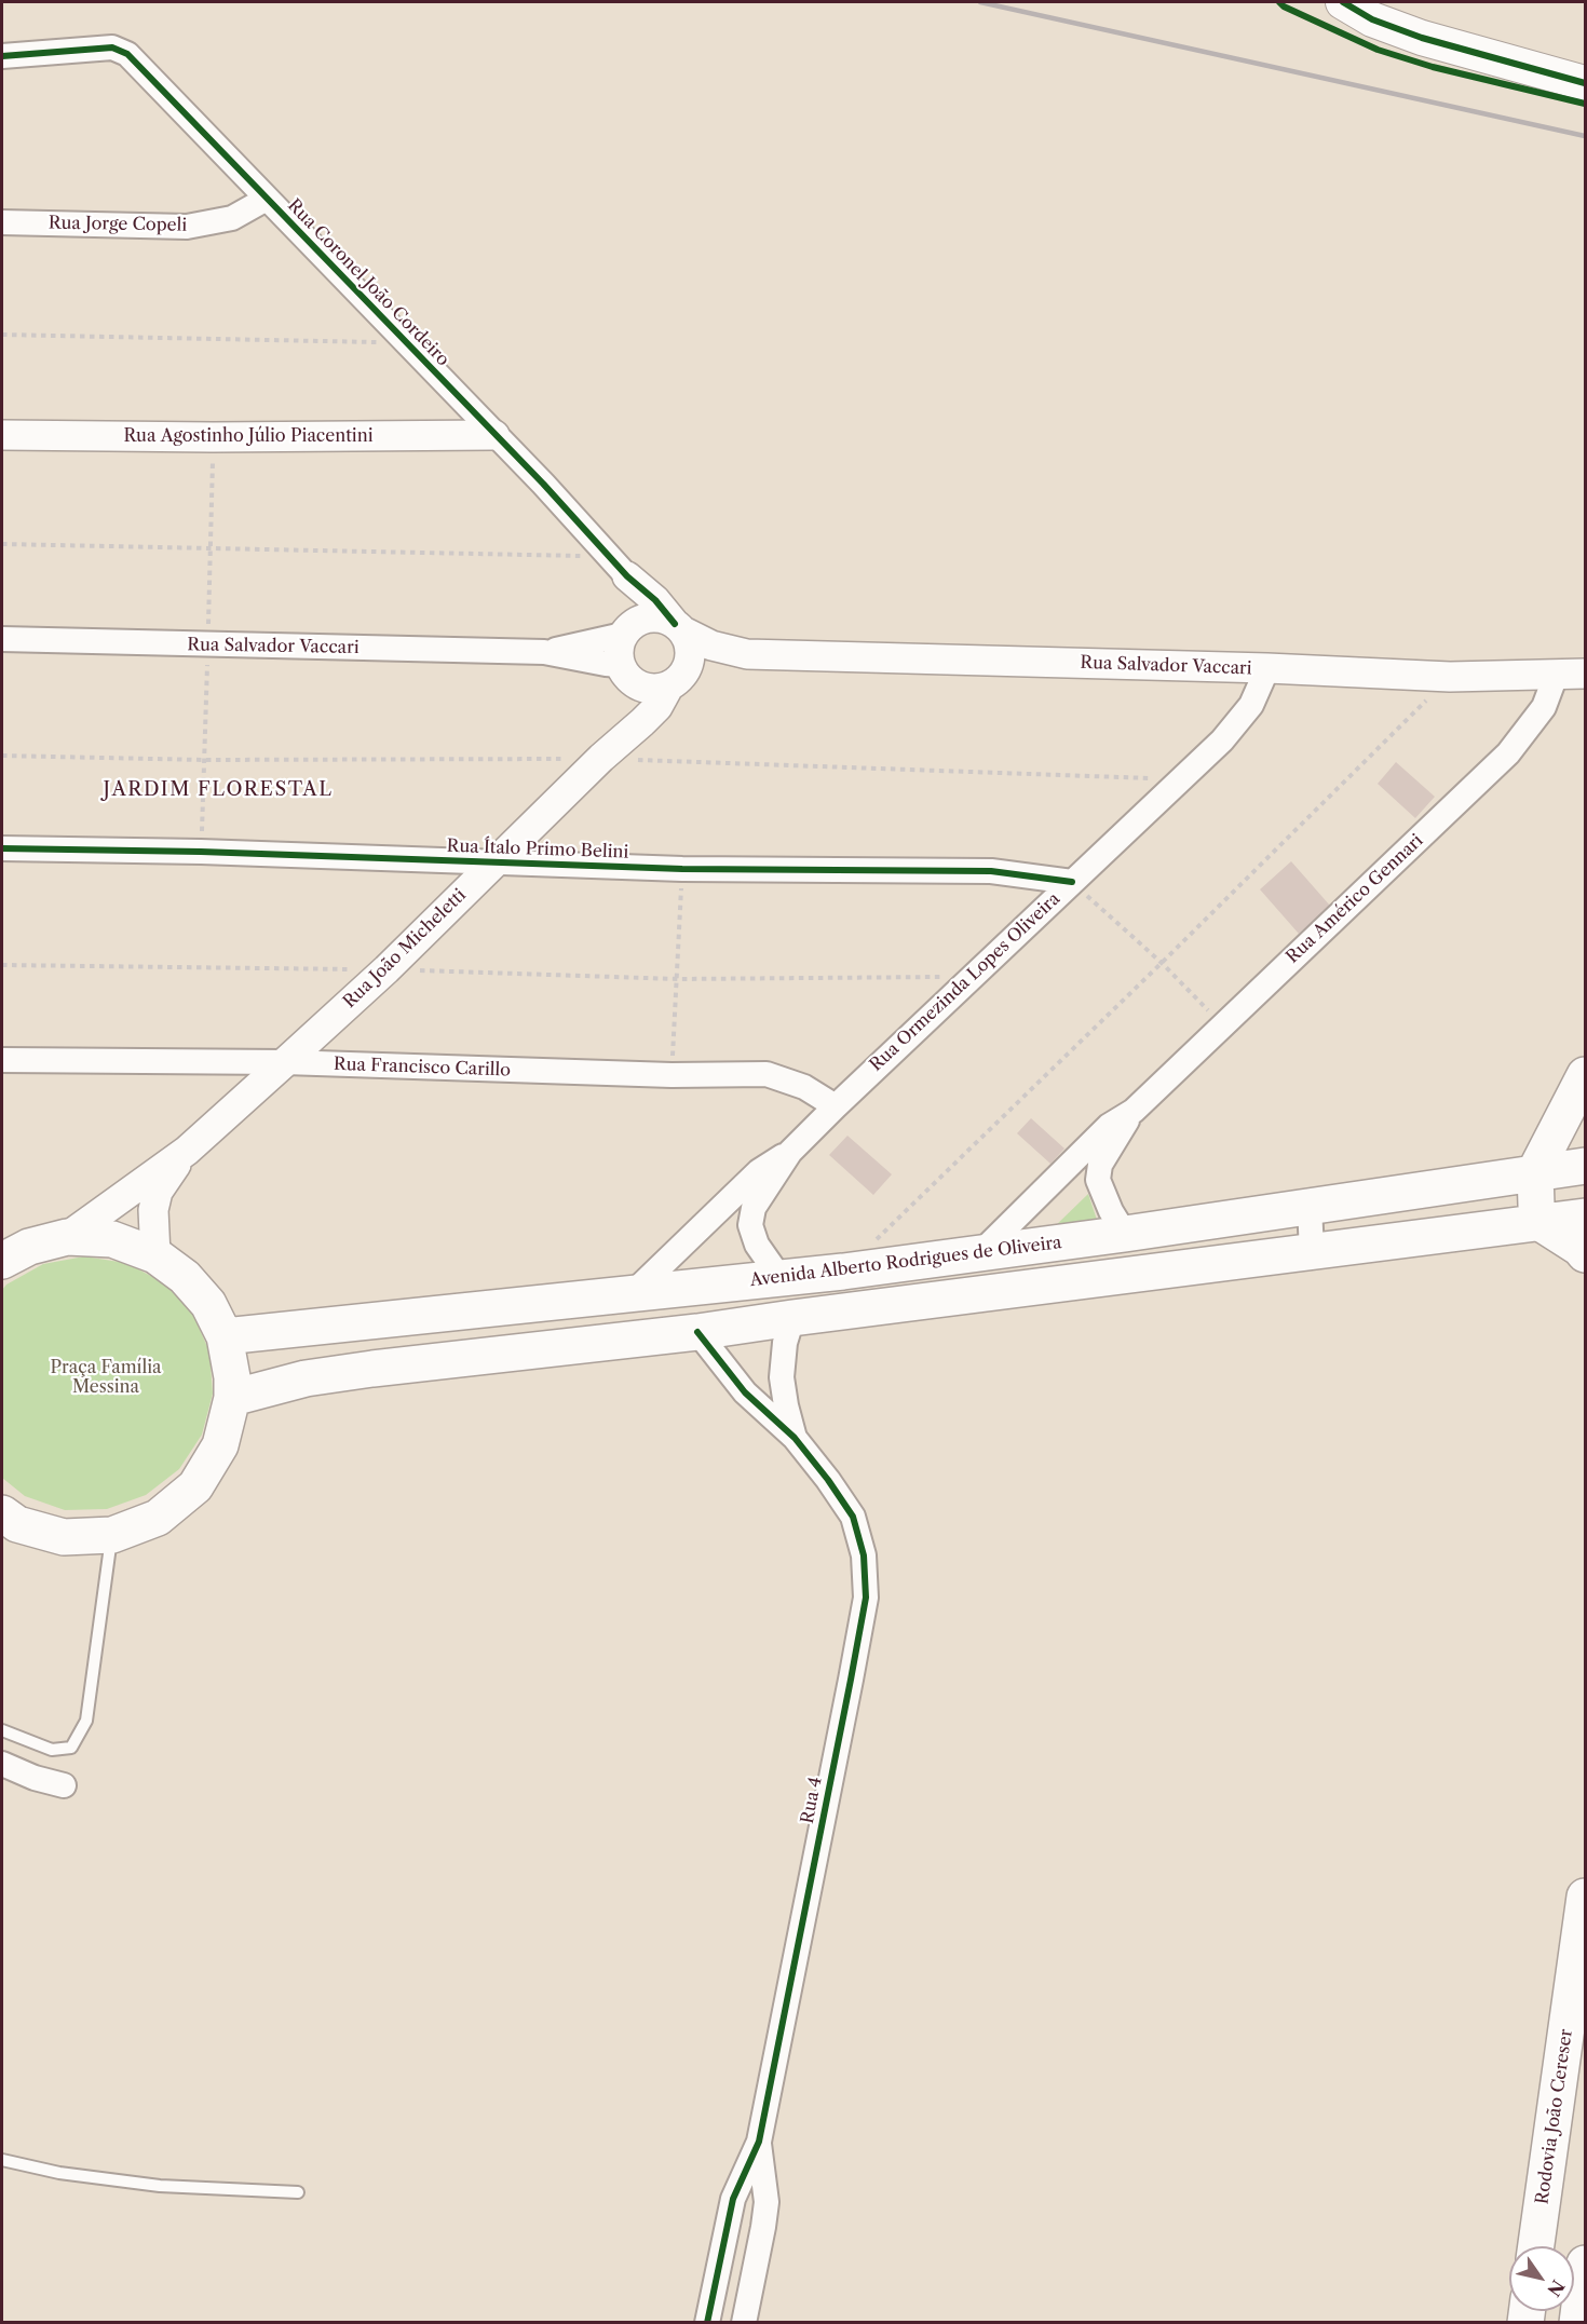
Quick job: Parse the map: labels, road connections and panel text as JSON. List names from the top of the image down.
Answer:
{
  "streets": {
    "main road": ["Avenida Alberto Rodrigues de Oliveira", "Rodovia João Cereser"],
    "street": [
      "Rua Jorge Copeli",
      "Rua Coronel João Cordeiro",
      "Rua Agostinho Júlio Piacentini",
      "Rua Salvador Vaccari",
      "Rua Ítalo Primo Belini",
      "Rua Américo Gennari",
      "Rua João Micheletti",
      "Rua Ormezinda Lopes Oliveira",
      "Rua Francisco Carillo",
      "Rua 4"
    ]
  },
  "crossings": [
    ["Rua Jorge Copeli", "Rua Coronel João Cordeiro"],
    ["Rua Coronel João Cordeiro", "Rua Agostinho Júlio Piacentini"],
    ["Rua Coronel João Cordeiro", "Rua Salvador Vaccari"],
    ["Rua Coronel João Cordeiro", "Rua João Micheletti"],
    ["Rua Salvador Vaccari", "Rua Américo Gennari"],
    ["Rua Salvador Vaccari", "Rua João Micheletti"],
    ["Rua Salvador Vaccari", "Rua Ormezinda Lopes Oliveira"],
    ["Rua Ítalo Primo Belini", "Rua João Micheletti"],
    ["Rua Ítalo Primo Belini", "Rua Ormezinda Lopes Oliveira"],
    ["Rua Américo Gennari", "Avenida Alberto Rodrigues de Oliveira"],
    ["Rua João Micheletti", "Rua Francisco Carillo"],
    ["Rua Ormezinda Lopes Oliveira", "Rua Francisco Carillo"],
    ["Rua Ormezinda Lopes Oliveira", "Avenida Alberto Rodrigues de Oliveira"]
  ],
  "districts": ["JARDIM FLORESTAL"],
  "parks": ["Praça Família Messina"],
  "north": "bottom right"
}
